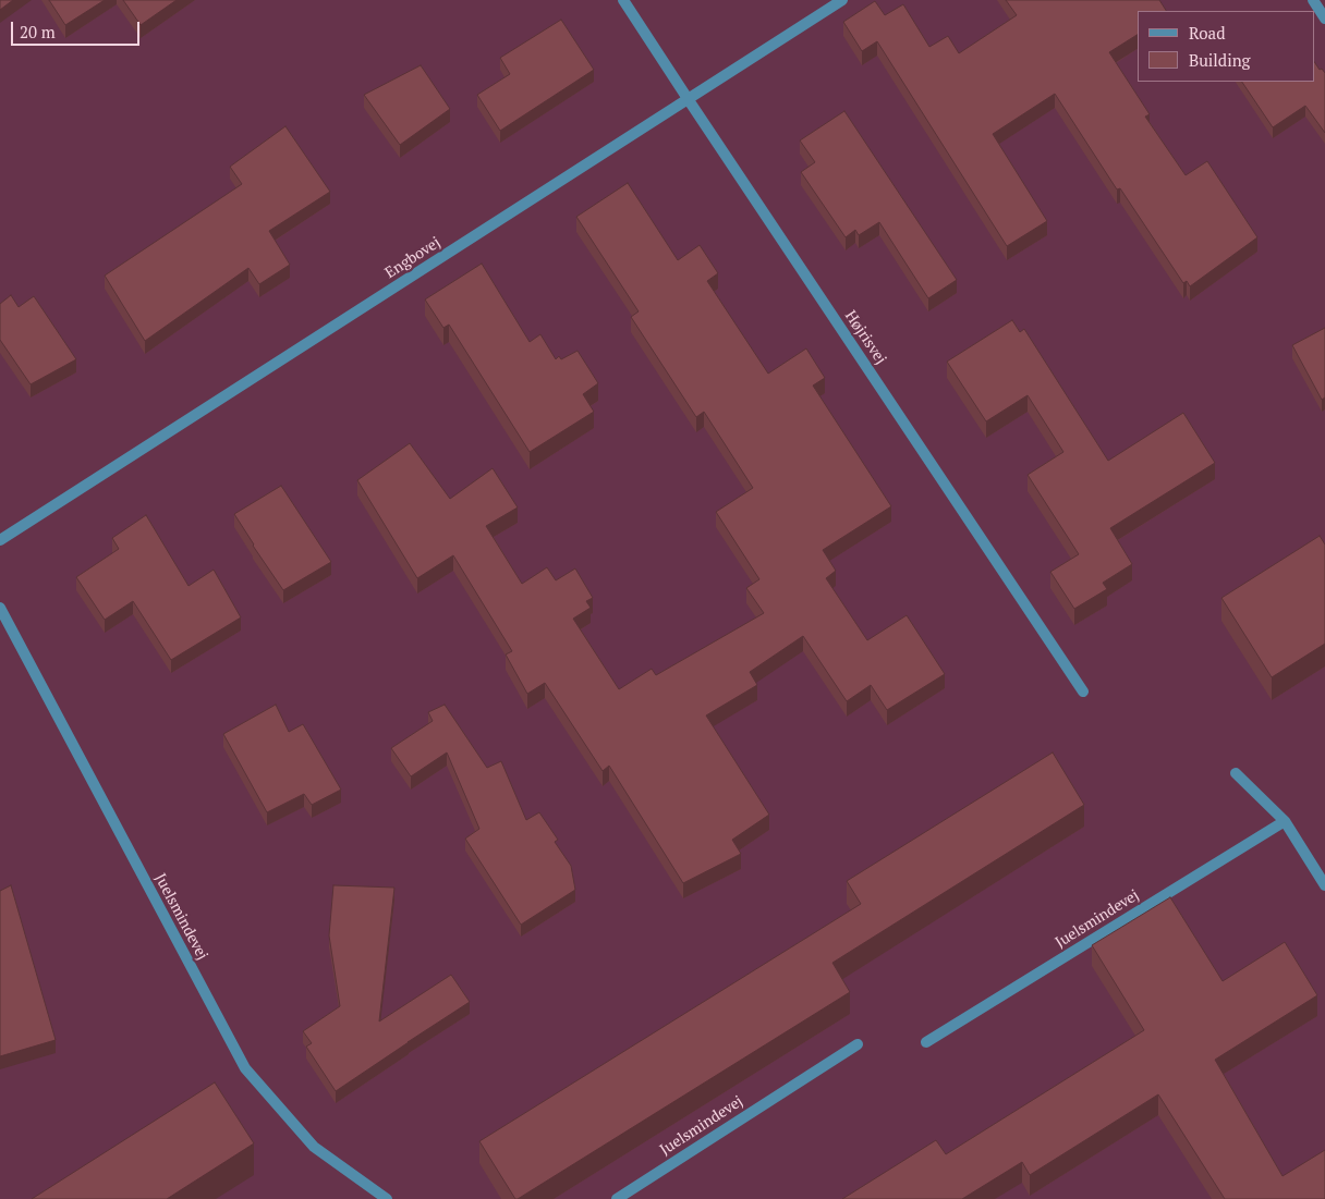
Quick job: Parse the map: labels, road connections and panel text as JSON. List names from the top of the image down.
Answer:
{
  "streets": {
    "street": ["Engbovej", "Højrisvej", "Juelsmindevej"]
  },
  "crossings": [
    ["Engbovej", "Højrisvej"]
  ],
  "legend": ["Road", "Building"],
  "scale_bar": "20 m"
}
